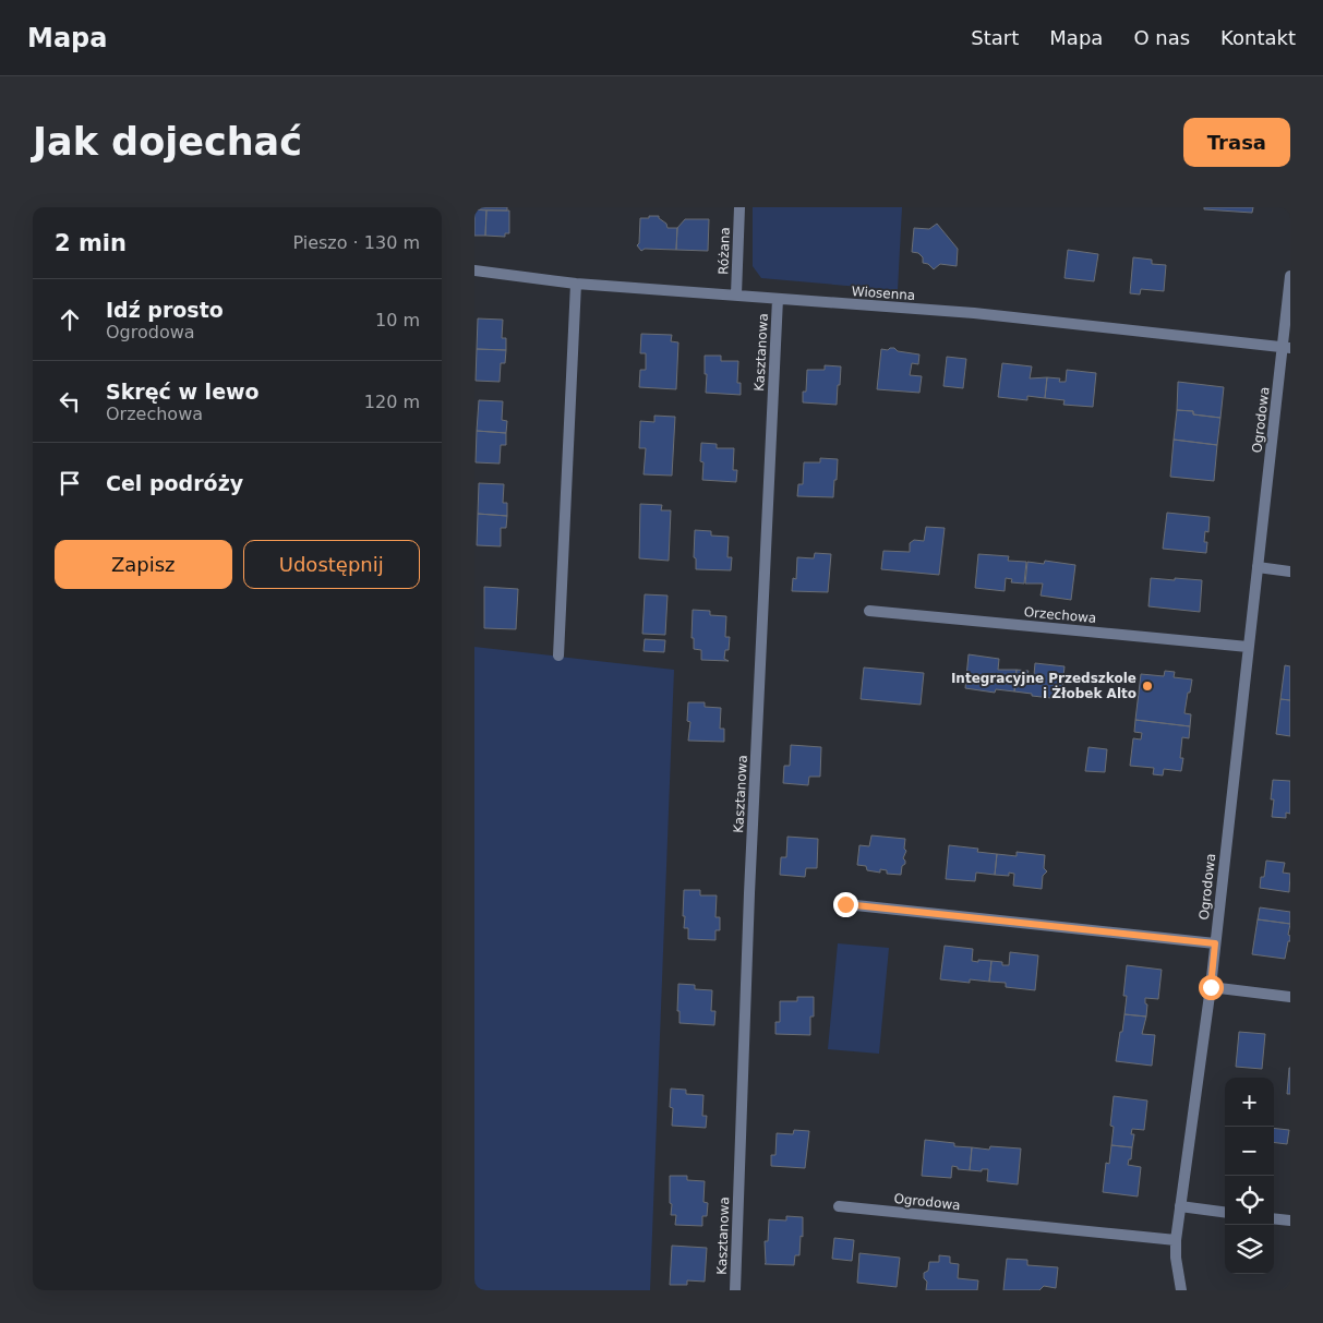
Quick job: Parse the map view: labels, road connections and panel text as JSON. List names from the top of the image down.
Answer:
{
  "streets": {
    "street": [
      "Różana",
      "Wiosenna",
      "Kasztanowa",
      "Ogrodowa",
      "Orzechowa"
    ]
  },
  "crossings": [
    ["Różana", "Wiosenna"],
    ["Wiosenna", "Kasztanowa"],
    ["Wiosenna", "Ogrodowa"],
    ["Ogrodowa", "Orzechowa"]
  ],
  "places": ["Integracyjne Przedszkole i Żłobek Alto"],
  "page": {
    "header": "Mapa",
    "nav": [
      "Start",
      "Mapa",
      "O nas",
      "Kontakt"
    ],
    "buttons": [
      "Trasa",
      ["Zapisz", "Udostępnij"]
    ],
    "title": "Jak dojechać",
    "heading": ["2 min", "Pieszo · 130 m"],
    "list": [
      ["Idź prosto", "Ogrodowa", "10 m"],
      ["Skręć w lewo", "Orzechowa", "120 m"],
      "Cel podróży"
    ],
    "map_buttons": ["+", "−"]
  }
}
